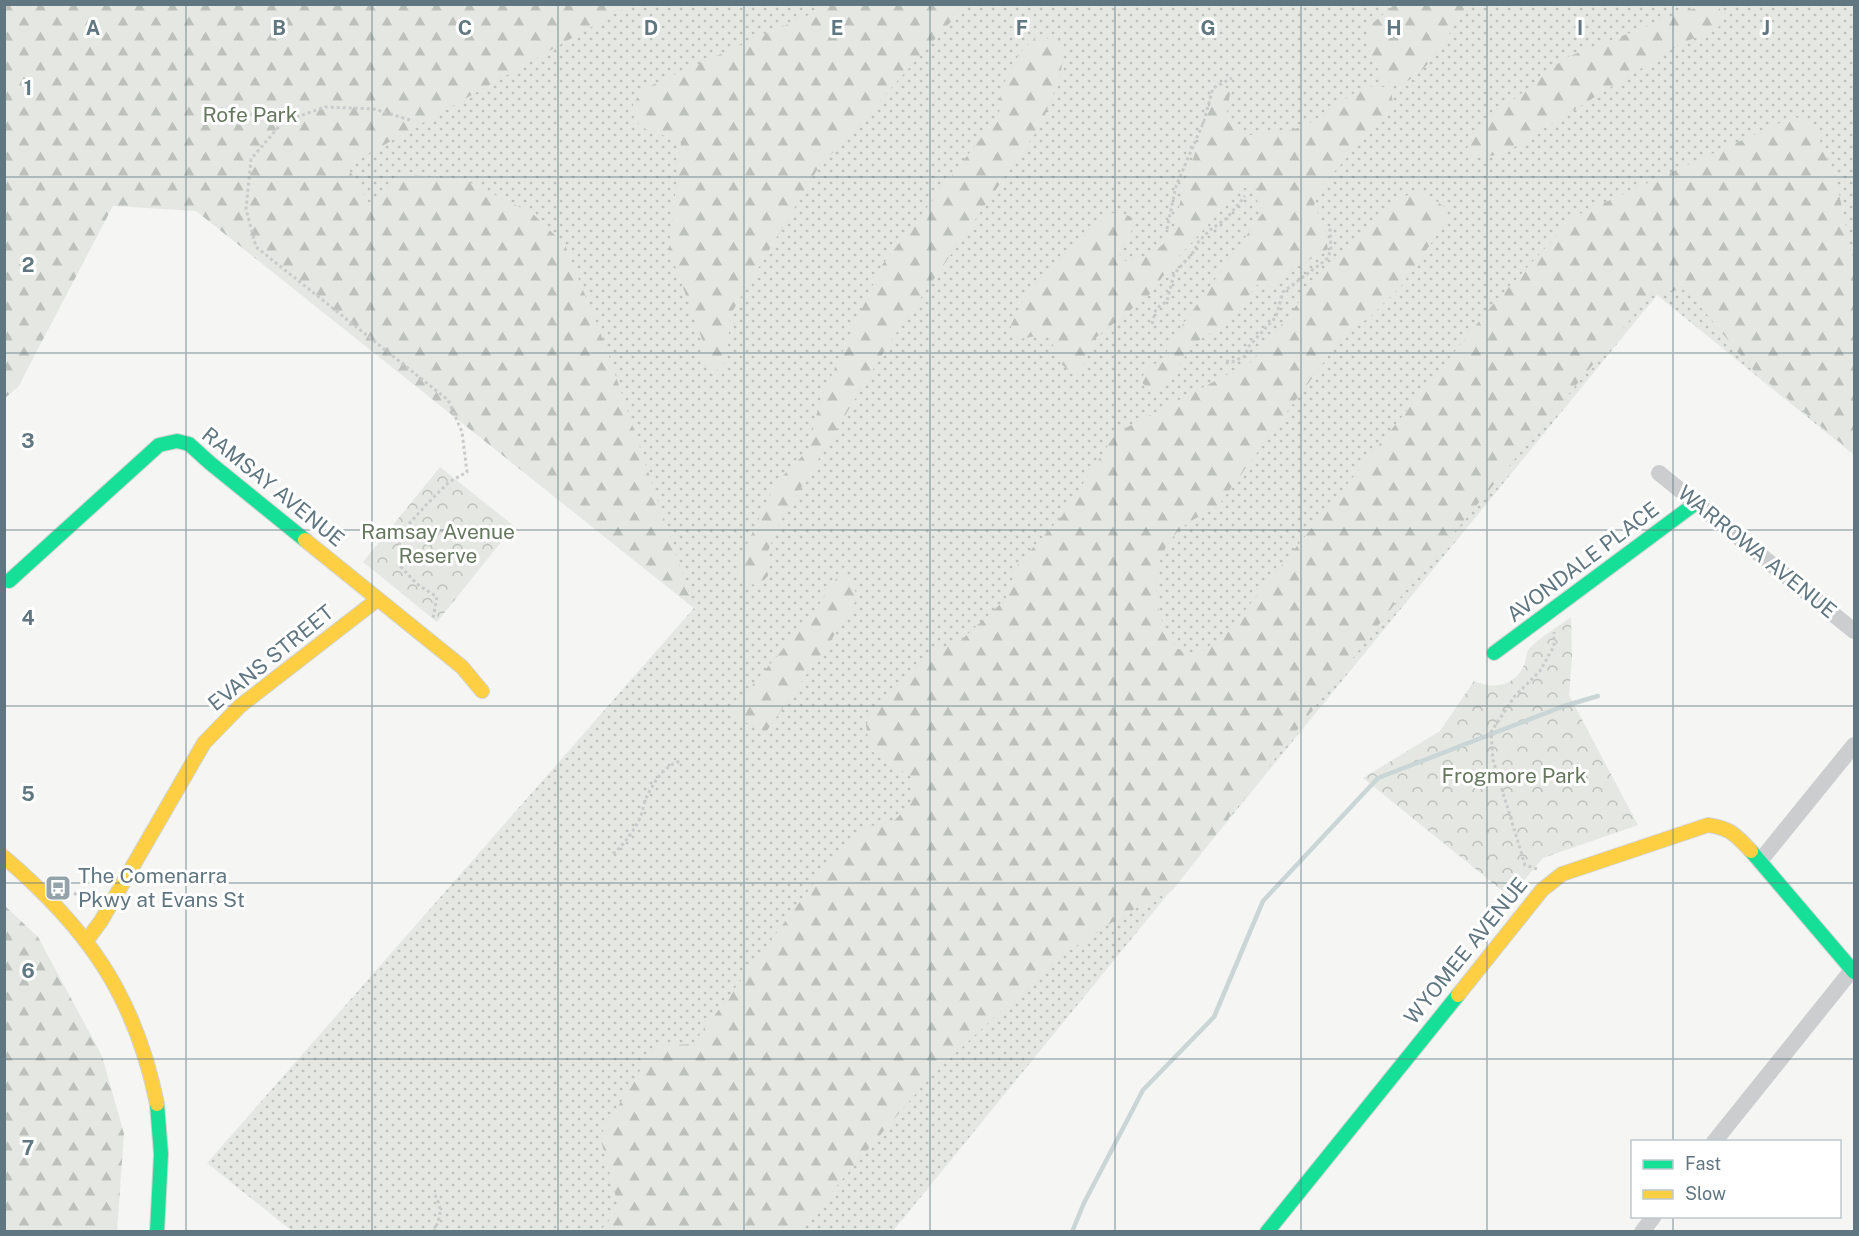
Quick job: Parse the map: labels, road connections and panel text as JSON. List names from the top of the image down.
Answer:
{
  "streets": {
    "street": [
      "RAMSAY AVENUE",
      "WARROWA AVENUE",
      "AVONDALE PLACE",
      "EVANS STREET",
      "WYOMEE AVENUE"
    ]
  },
  "crossings": [
    ["RAMSAY AVENUE", "EVANS STREET"],
    ["WARROWA AVENUE", "AVONDALE PLACE"]
  ],
  "parks": ["Rofe Park", "Ramsay Avenue Reserve", "Frogmore Park"],
  "places": {
    "bus stop": ["The Comenarra Pkwy at Evans St"]
  },
  "legend": ["Fast", "Slow"],
  "grid": {
    "columns": [
      "A",
      "B",
      "C",
      "D",
      "E",
      "F",
      "G",
      "H",
      "I",
      "J"
    ],
    "rows": [
      "1",
      "2",
      "3",
      "4",
      "5",
      "6",
      "7"
    ]
  }
}
